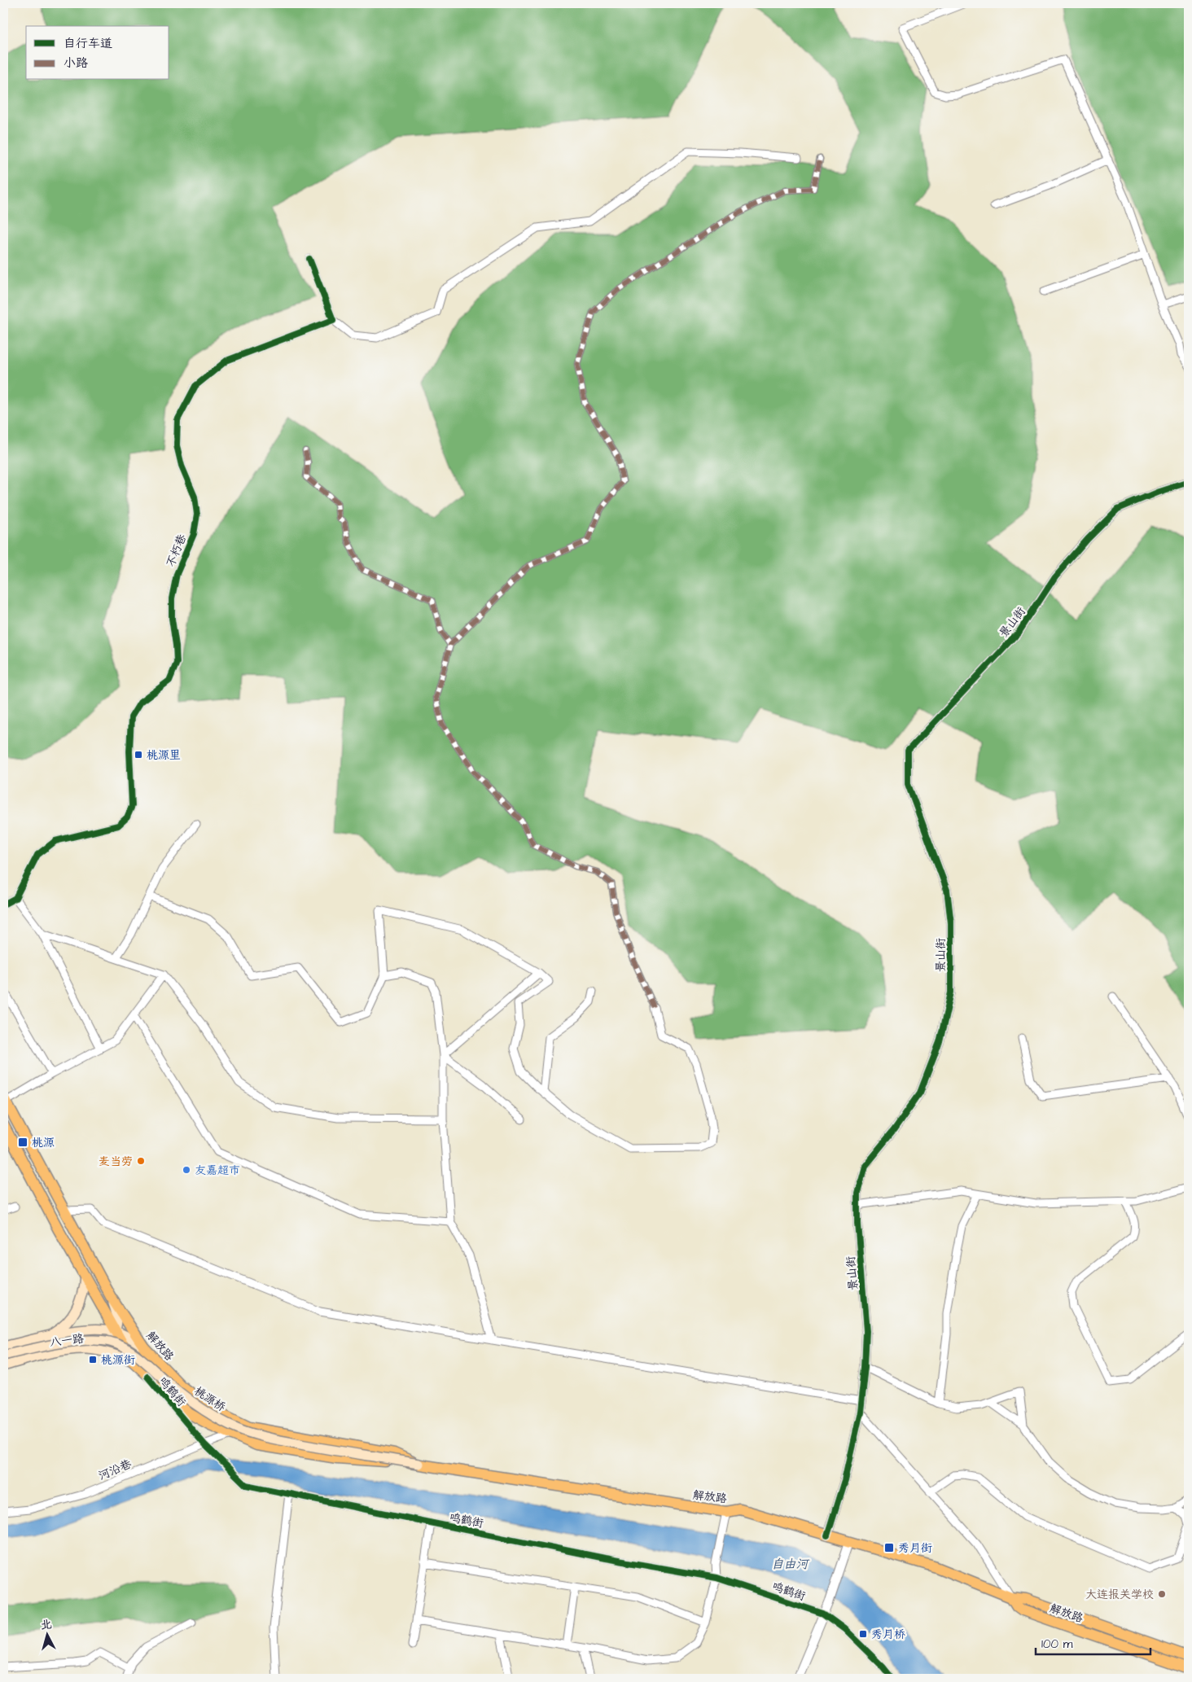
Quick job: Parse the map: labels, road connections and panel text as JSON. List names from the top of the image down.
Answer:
{
  "streets": {
    "main road": ["八一路", "解放路", "桃源桥"],
    "street": [
      "不朽巷",
      "景山街",
      "鸣鹤街",
      "河沿巷"
    ]
  },
  "crossings": [
    ["景山街", "解放路"],
    ["八一路", "解放路"],
    ["解放路", "鸣鹤街"],
    ["解放路", "桃源桥"],
    ["解放路", "河沿巷"],
    ["鸣鹤街", "河沿巷"]
  ],
  "water": ["自由河"],
  "places": {
    "transit": [
      "桃源里",
      "桃源",
      "桃源街",
      "秀月街",
      "秀月桥"
    ],
    "other": ["麦当劳", "友嘉超市", "大连报关学校"]
  },
  "legend": ["自行车道", "小路"],
  "scale_bar": "100 m",
  "north": "top"
}
